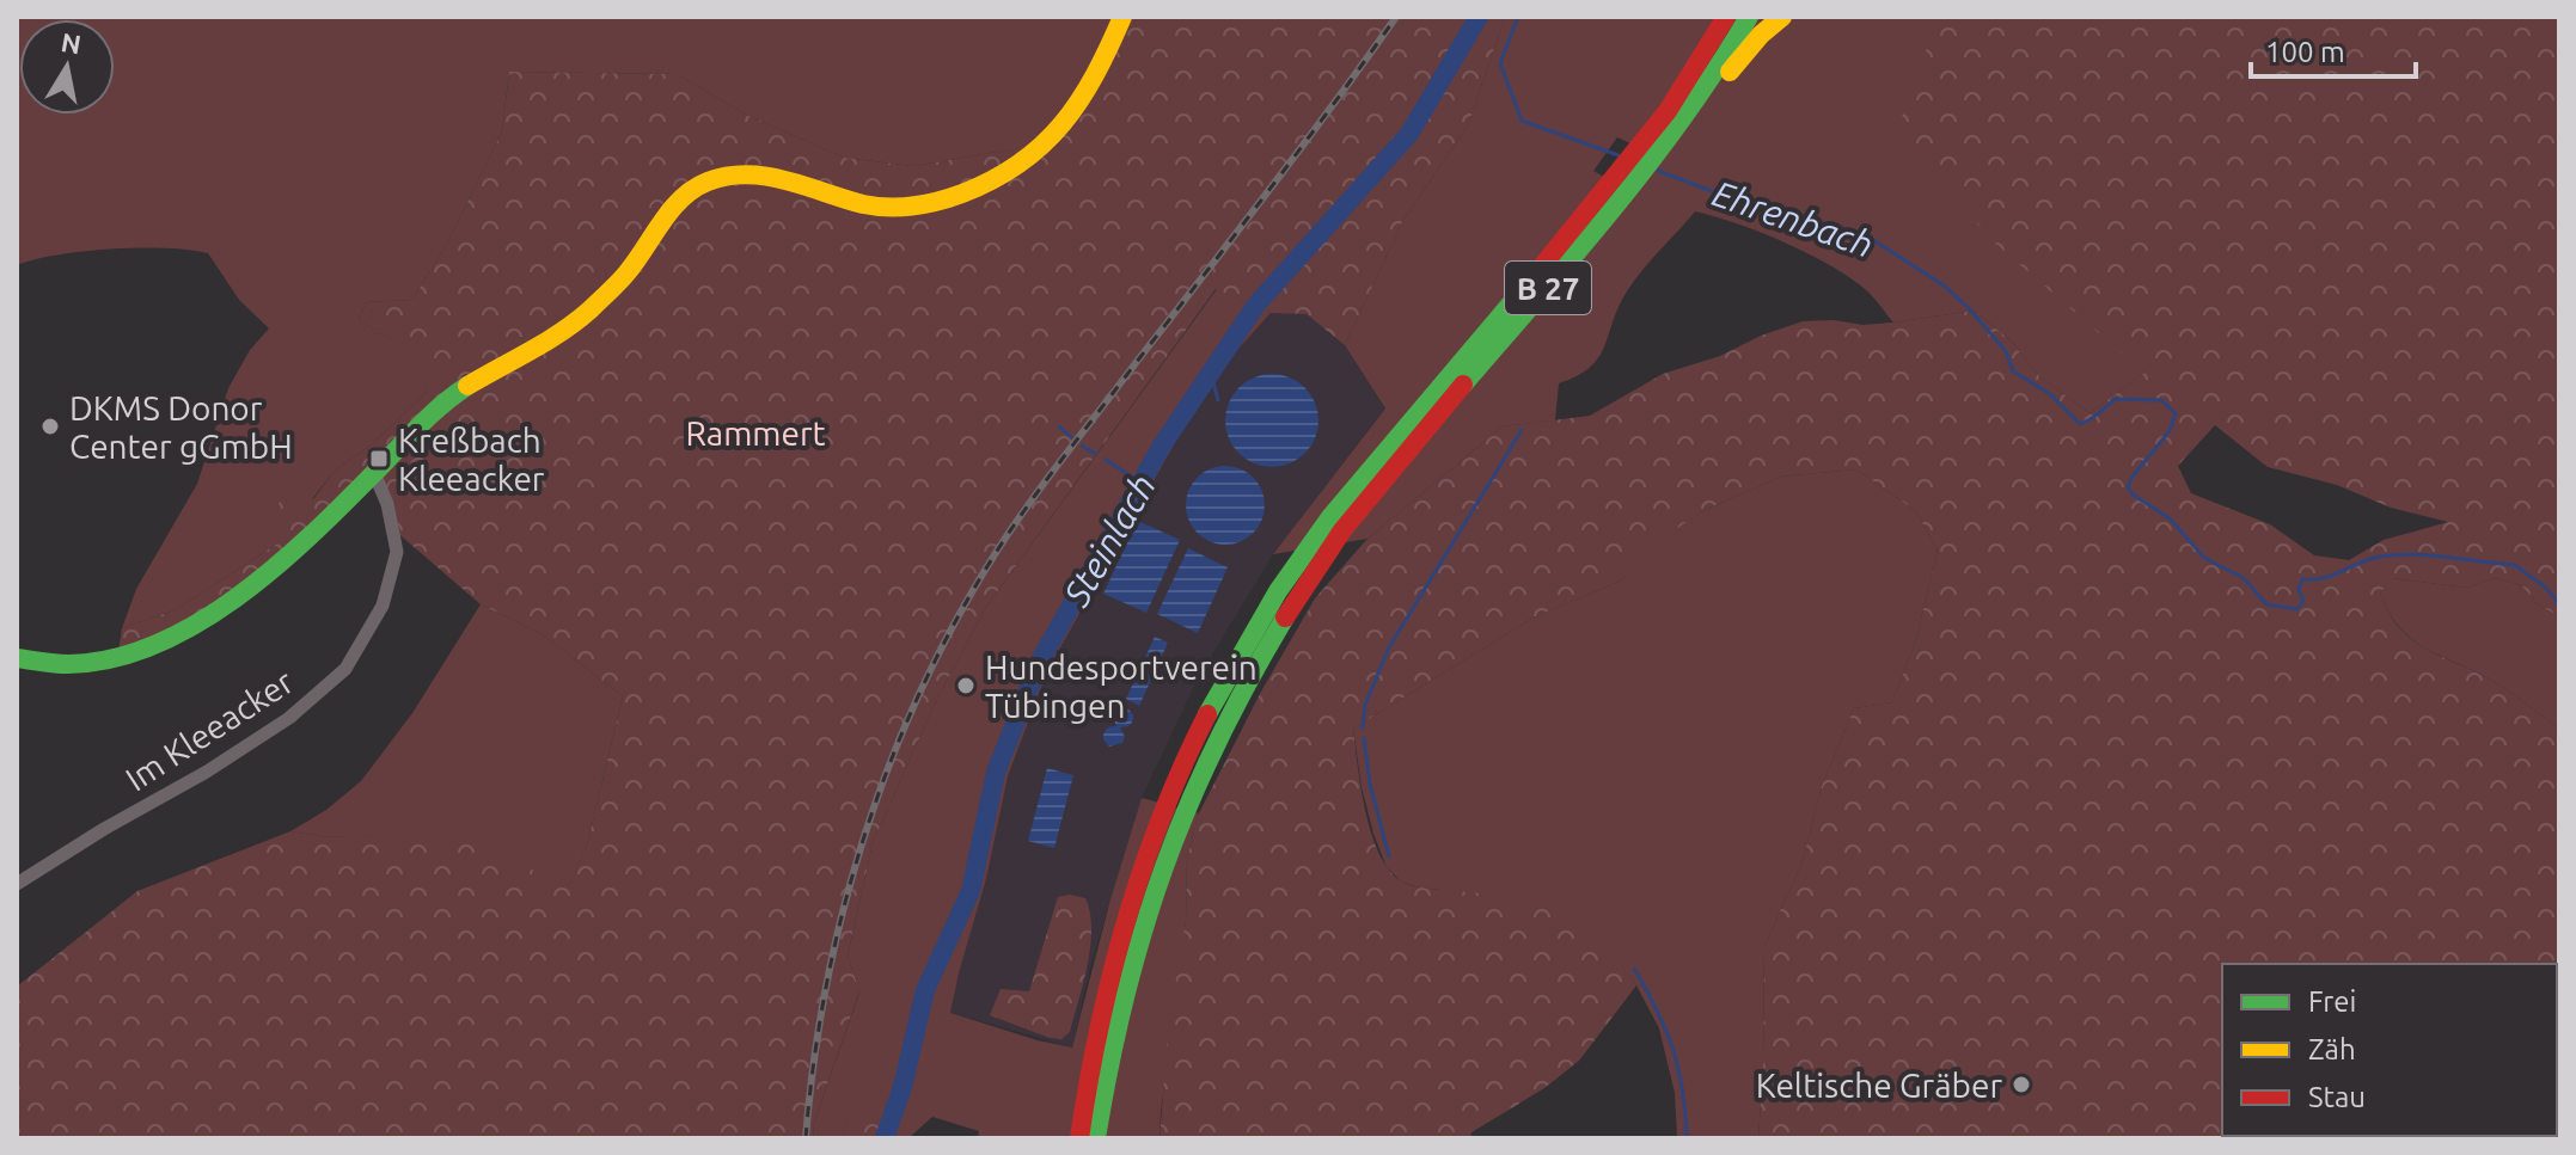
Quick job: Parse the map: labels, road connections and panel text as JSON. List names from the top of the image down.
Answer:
{
  "streets": {
    "main road": ["B 27"],
    "street": ["Im Kleeacker"]
  },
  "water": ["Ehrenbach", "Steinlach"],
  "parks": ["Rammert"],
  "places": {
    "other": ["DKMS Donor Center gGmbH", "Hundesportverein Tübingen", "Keltische Gräber"],
    "transit": ["Kreßbach Kleeacker"]
  },
  "legend": ["Frei", "Zäh", "Stau"],
  "scale_bar": "100 m",
  "north": "top"
}
